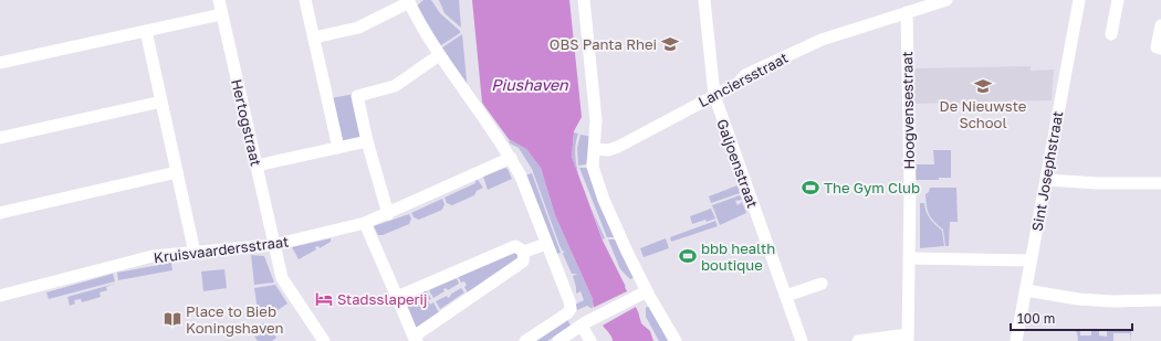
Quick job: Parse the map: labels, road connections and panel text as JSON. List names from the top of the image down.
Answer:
{
  "streets": {
    "street": [
      "Lanciersstraat",
      "Hoogvensestraat",
      "Hertogstraat",
      "Galjoenstraat",
      "Sint Josephstraat",
      "Kruisvaardersstraat"
    ]
  },
  "crossings": [
    ["Lanciersstraat", "Hoogvensestraat"],
    ["Lanciersstraat", "Galjoenstraat"],
    ["Hertogstraat", "Kruisvaardersstraat"]
  ],
  "water": ["Piushaven"],
  "places": {
    "school or university": ["OBS Panta Rhei", "De Nieuwste School"],
    "sports": ["The Gym Club", "bbb health boutique"],
    "hotel": ["Stadsslaperij"],
    "library": ["Place to Bieb Koningshaven"]
  },
  "scale_bar": "100 m"
}
